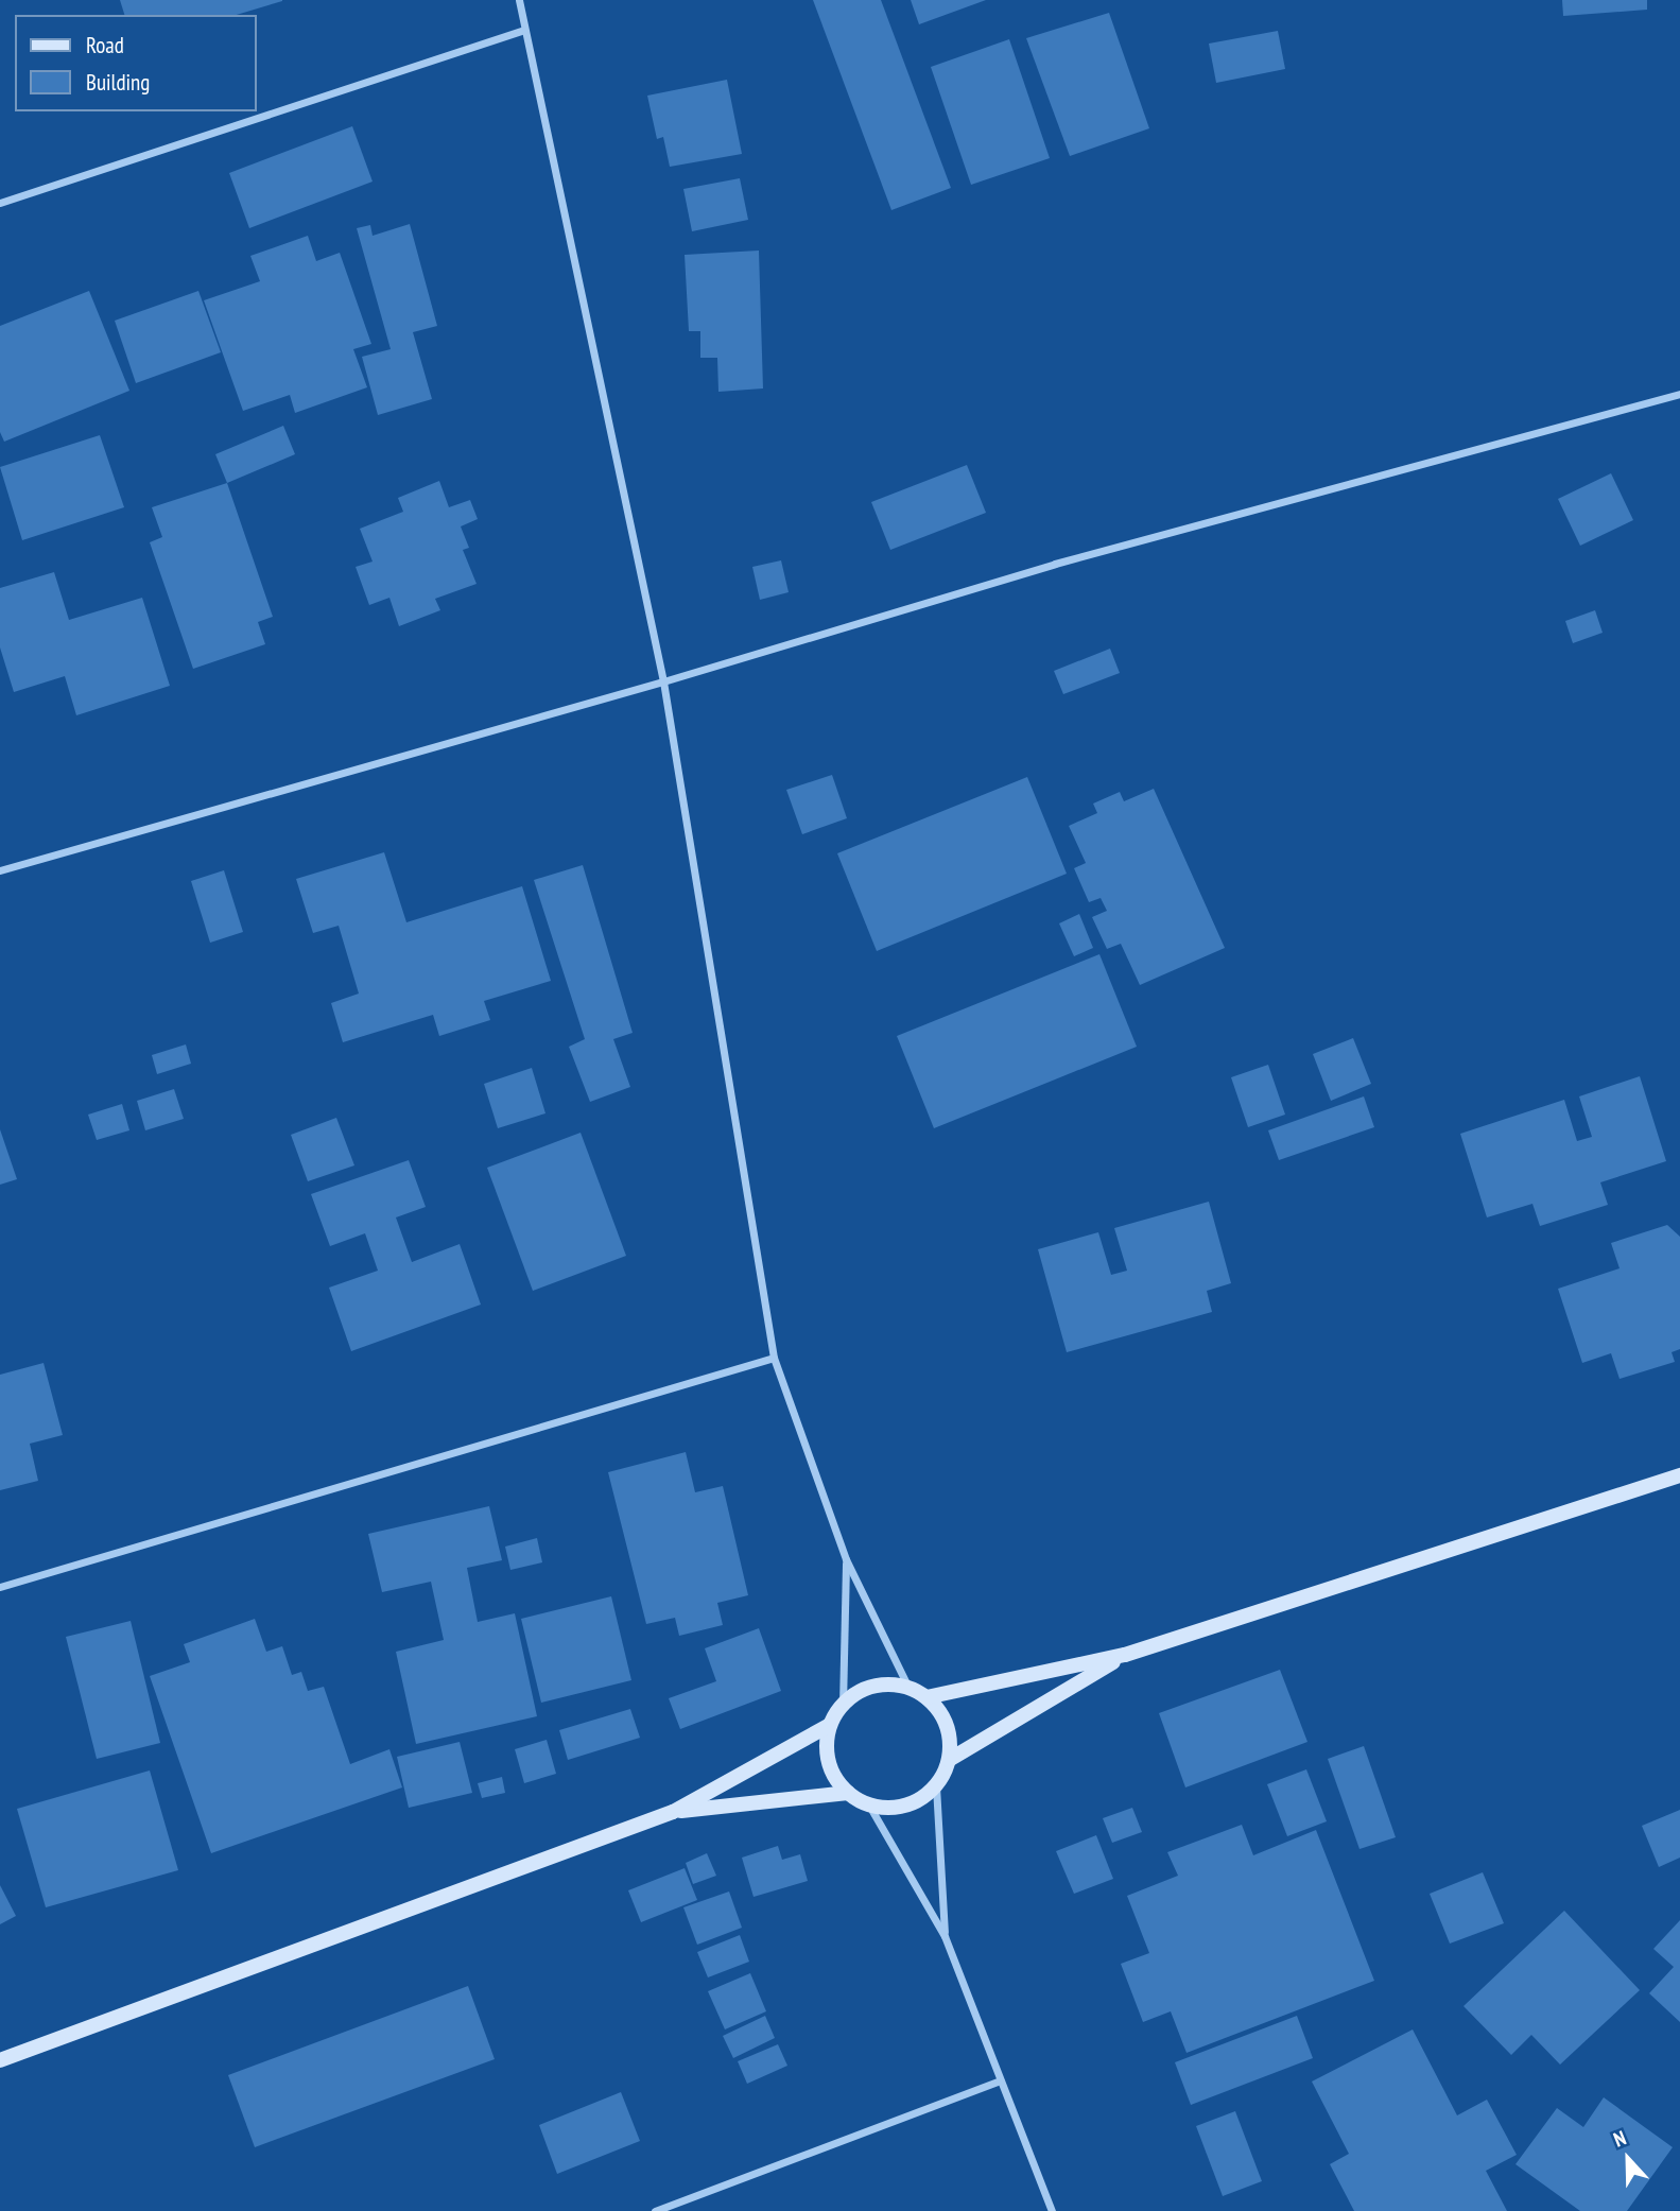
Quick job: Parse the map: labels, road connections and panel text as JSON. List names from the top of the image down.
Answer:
{
  "legend": ["Road", "Building"],
  "north": "top"
}
